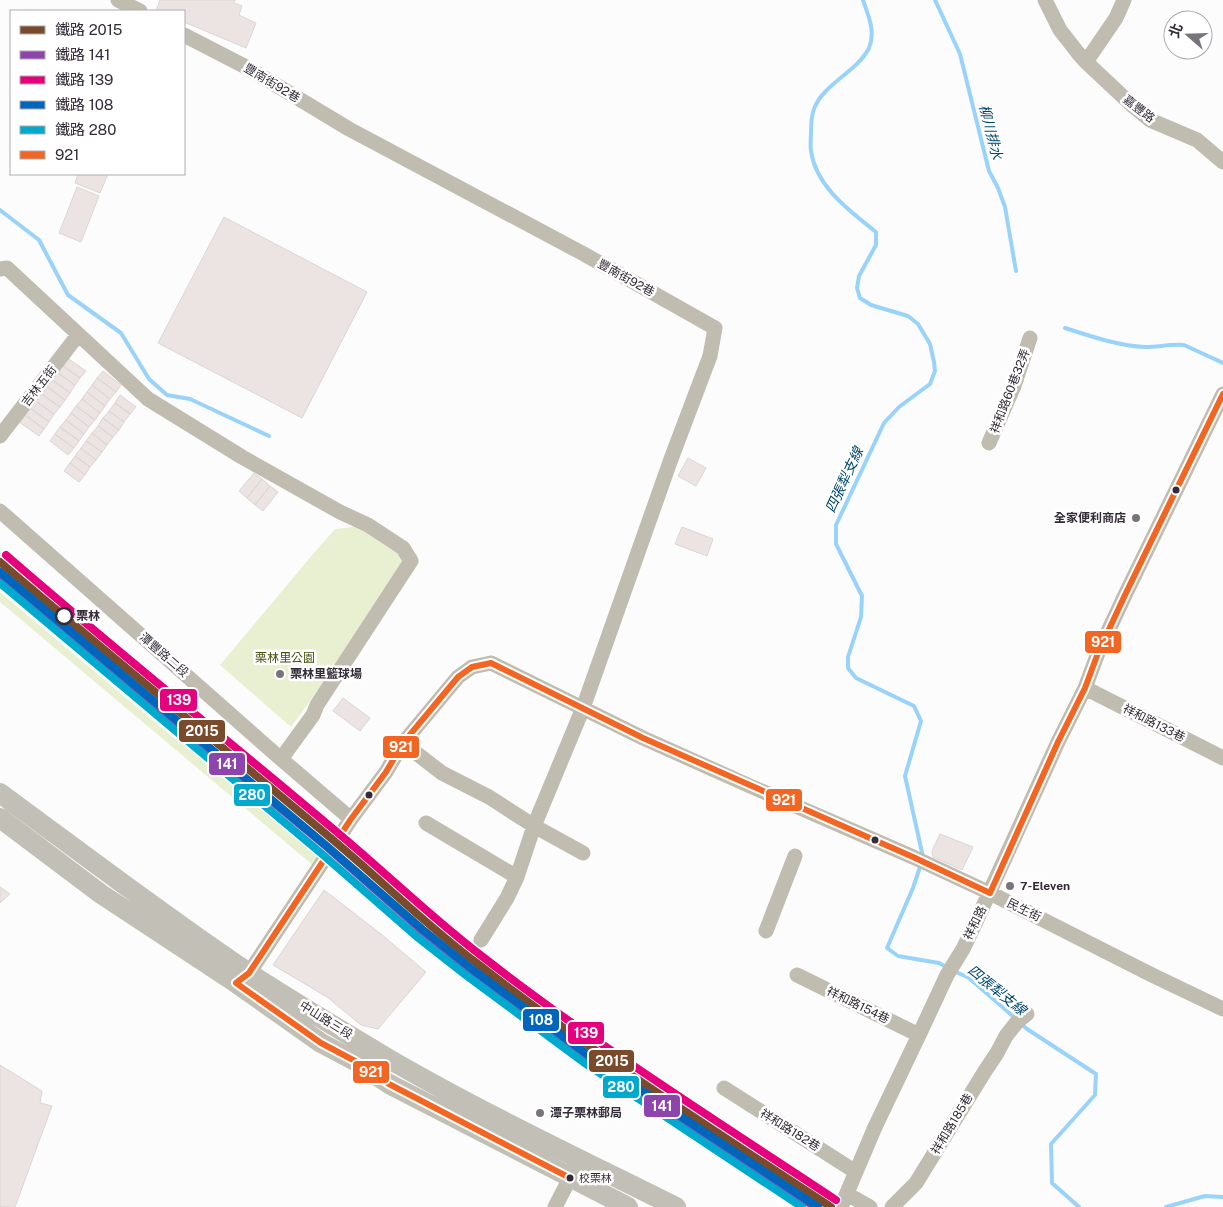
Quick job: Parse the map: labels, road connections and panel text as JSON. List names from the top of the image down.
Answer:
{
  "streets": {
    "main road": ["中山路三段"],
    "street": [
      "豐南街92巷",
      "嘉豐路",
      "吉林五街",
      "祥和路60巷32弄",
      "潭豐路二段",
      "祥和路133巷",
      "民生街",
      "祥和路",
      "祥和路154巷",
      "祥和路185巷",
      "祥和路182巷"
    ]
  },
  "crossings": [
    ["豐南街92巷", "民生街"],
    ["潭豐路二段", "民生街"],
    ["祥和路133巷", "祥和路"],
    ["民生街", "祥和路"],
    ["民生街", "中山路三段"],
    ["祥和路", "祥和路154巷"],
    ["祥和路", "祥和路182巷"]
  ],
  "water": ["柳川排水", "四張犁支線"],
  "parks": ["栗林里公園"],
  "places": [
    "全家便利商店",
    "栗林",
    "栗林里籃球場",
    "7-Eleven",
    "潭子栗林郵局",
    "校栗林"
  ],
  "lines": [
    "transit line 921",
    "rail line 139",
    "rail line 2015",
    "rail line 108",
    "rail line 141",
    "rail line 280"
  ],
  "legend": [
    "鐵路 2015",
    "鐵路 141",
    "鐵路 139",
    "鐵路 108",
    "鐵路 280",
    "921"
  ],
  "north": "left"
}
